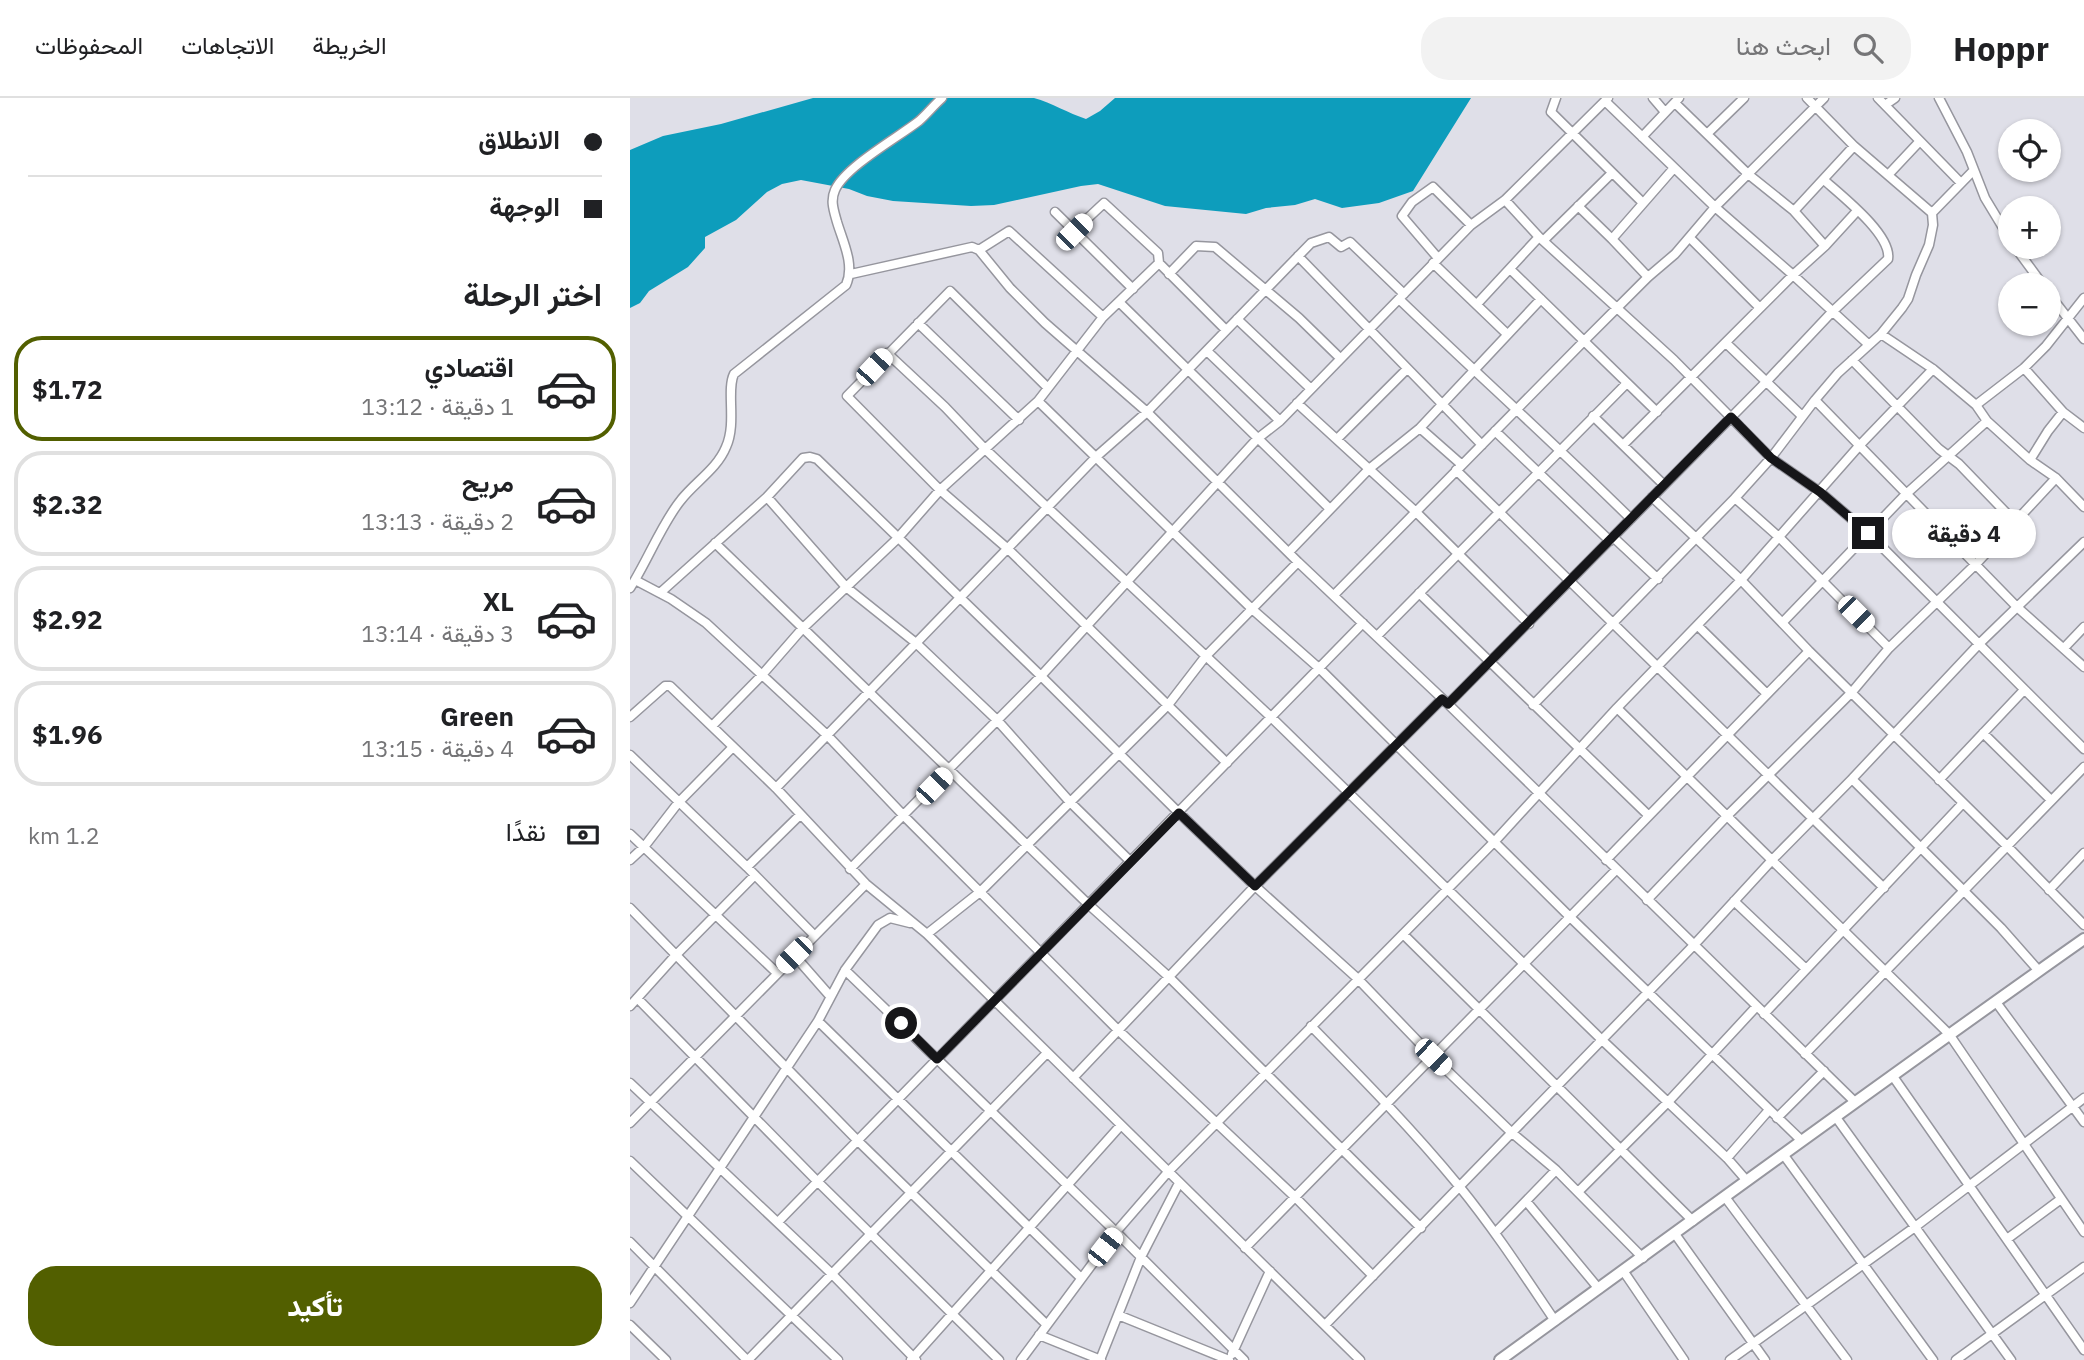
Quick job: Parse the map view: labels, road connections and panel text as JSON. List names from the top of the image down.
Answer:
{
  "page": {
    "header": "Hoppr",
    "search": "ابحث هنا",
    "nav": ["الخريطة", "الاتجاهات", "المحفوظات"],
    "banner": ["الانطلاق", "الوجهة"],
    "map_buttons": ["+", "−"],
    "heading": "اختر الرحلة",
    "list": [
      {
        "name": "اقتصادي",
        "note": "1 دقيقة · 13:12",
        "value": "$1.72"
      },
      {
        "name": "مريح",
        "note": "2 دقيقة · 13:13",
        "value": "$2.32"
      },
      {
        "name": "XL",
        "note": "3 دقيقة · 13:14",
        "value": "$2.92"
      },
      {
        "name": "Green",
        "note": "4 دقيقة · 13:15",
        "value": "$1.96"
      }
    ],
    "bubble": "4 دقيقة",
    "pay": ["نقدًا", "1.2 km"],
    "buttons": "تأكيد"
  }
}
